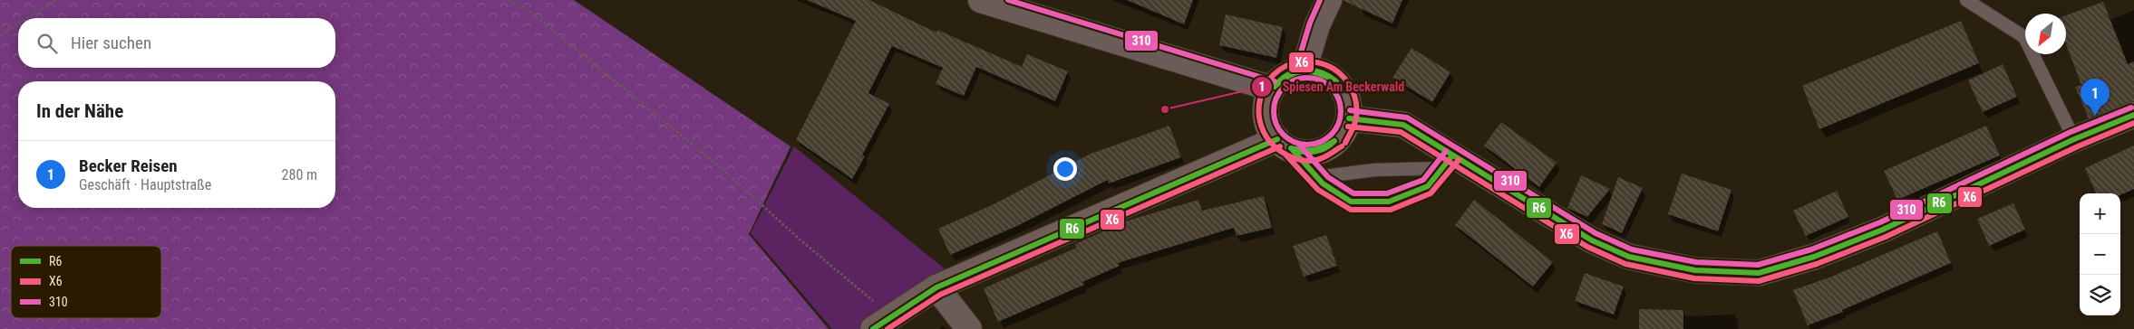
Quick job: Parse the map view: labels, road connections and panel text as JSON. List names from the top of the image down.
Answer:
{
  "places": ["Spiesen Am Beckerwald"],
  "lines": ["transit line 310", "transit line X6", "transit line R6"],
  "legend": ["R6", "X6", "310"],
  "north": "bottom left",
  "page": {
    "search": "Hier suchen",
    "pins": "1",
    "heading": "In der Nähe",
    "list": [
      {
        "mark": "1",
        "name": "Becker Reisen",
        "note": "Geschäft · Hauptstraße",
        "value": "280 m"
      }
    ],
    "map_buttons": ["+", "−"]
  }
}
